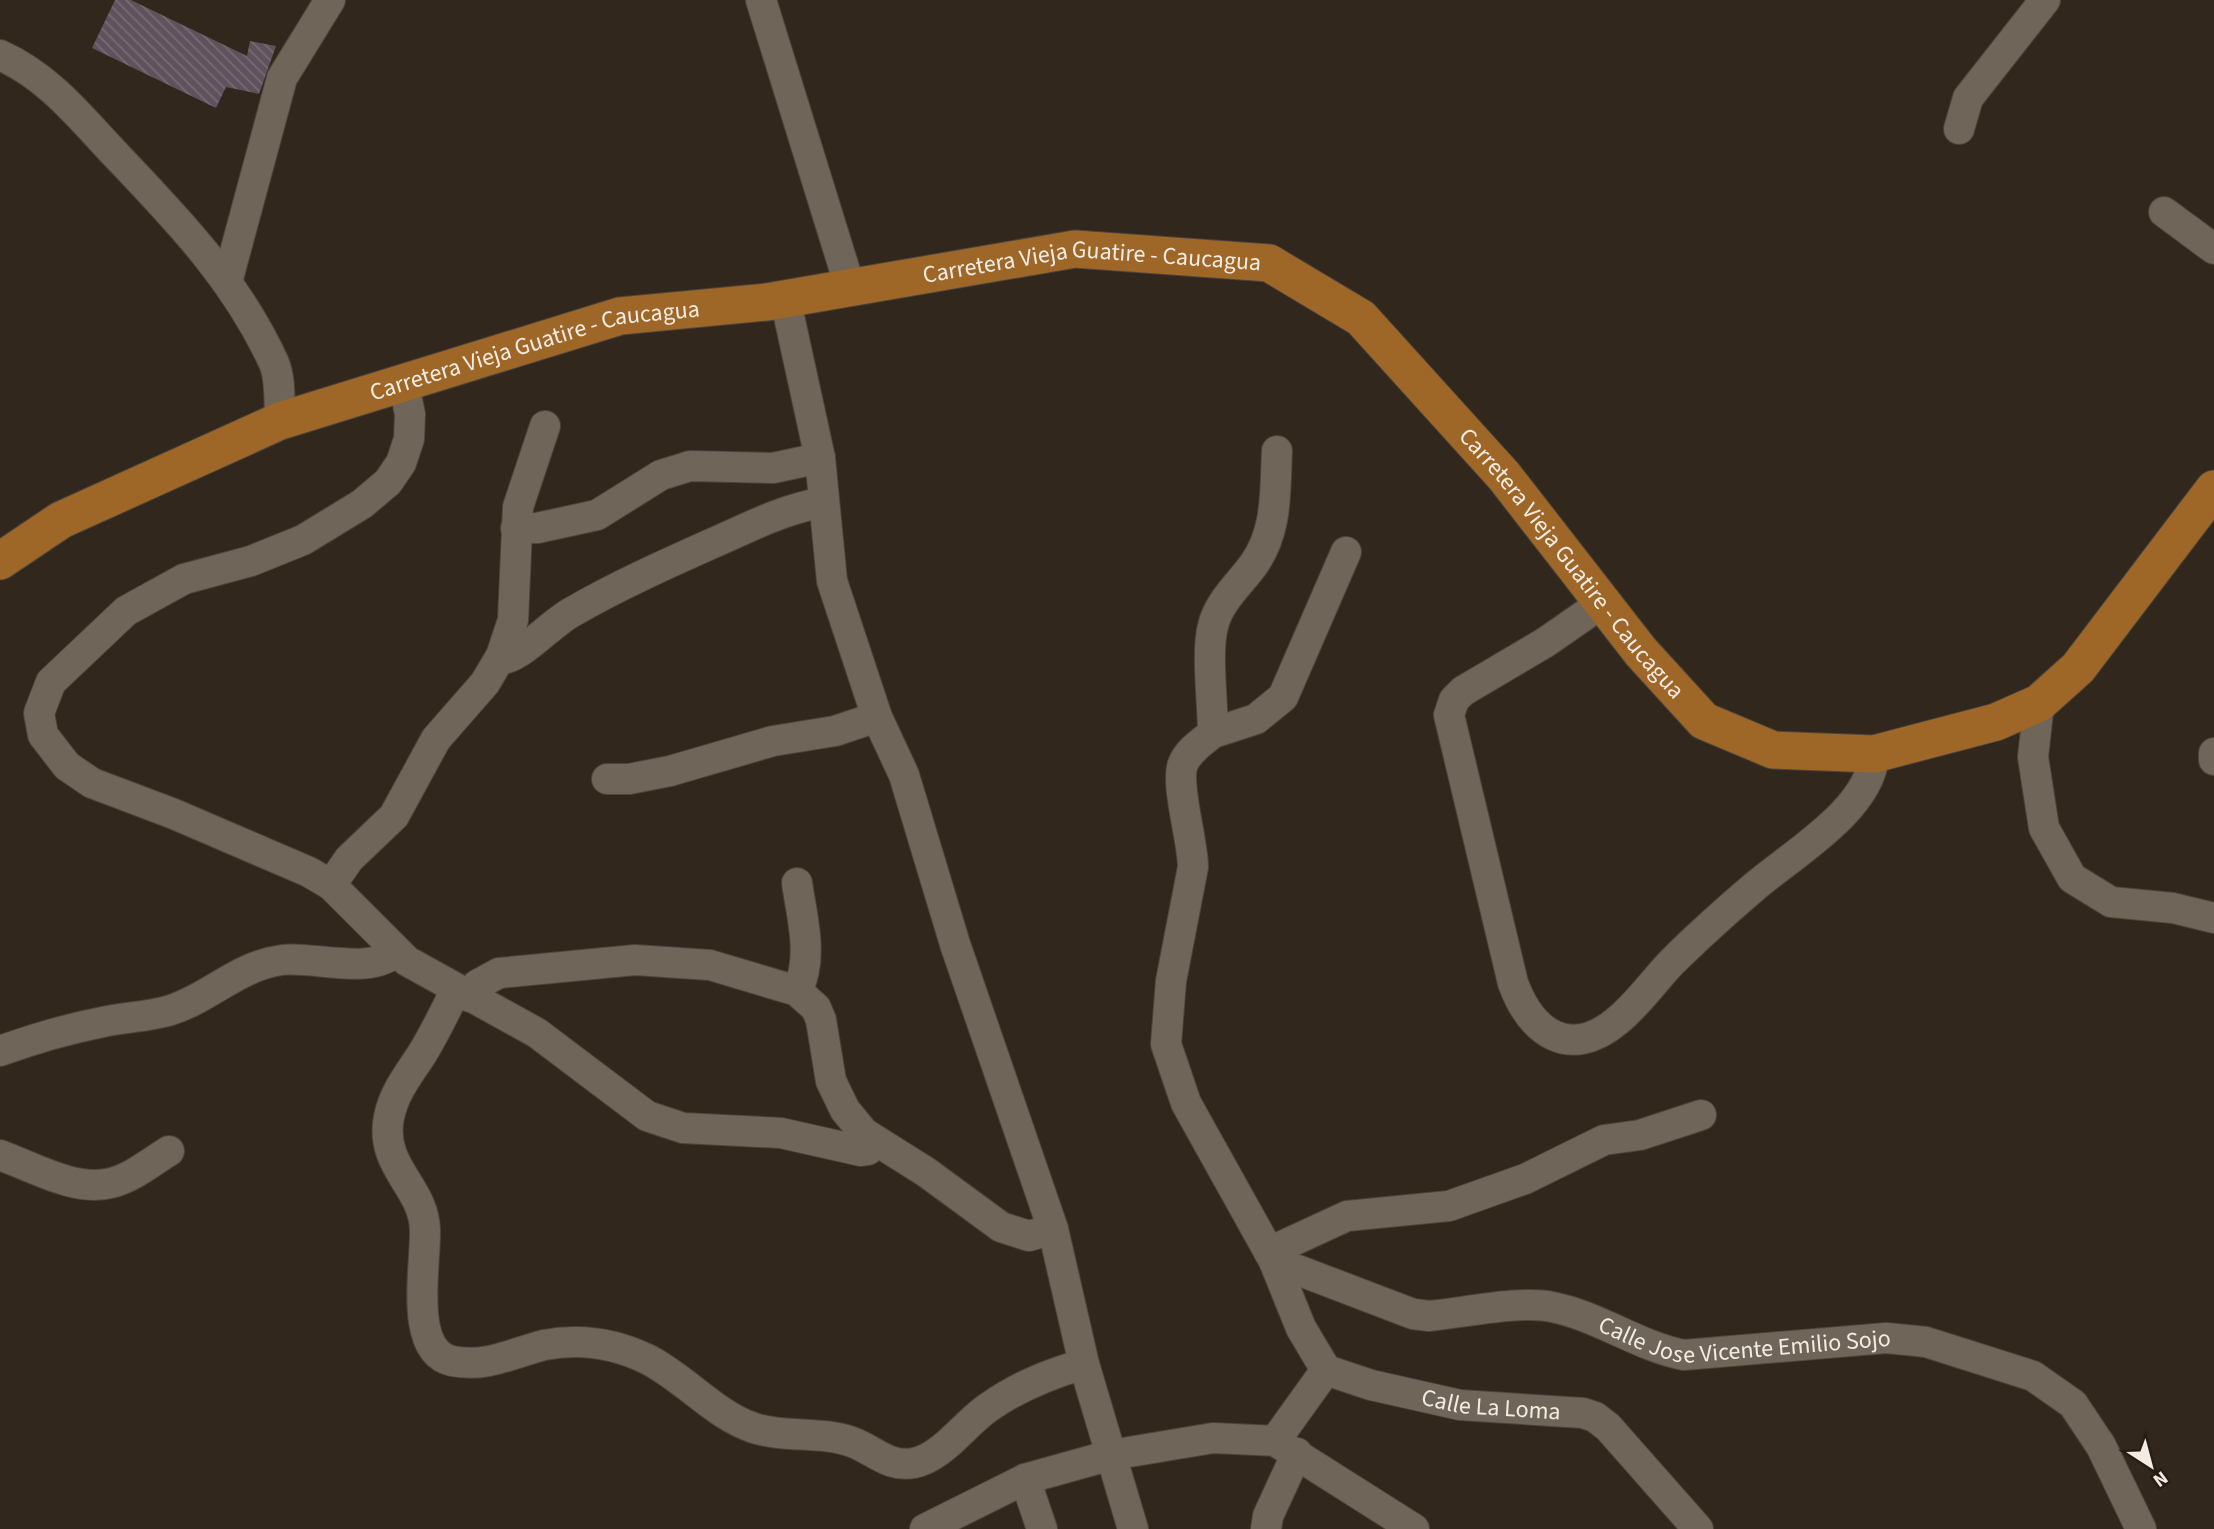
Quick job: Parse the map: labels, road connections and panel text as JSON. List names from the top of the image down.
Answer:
{
  "streets": {
    "main road": ["Carretera Vieja Guatire - Caucagua"],
    "street": ["Calle Jose Vicente Emilio Sojo", "Calle La Loma"]
  },
  "north": "bottom right"
}
